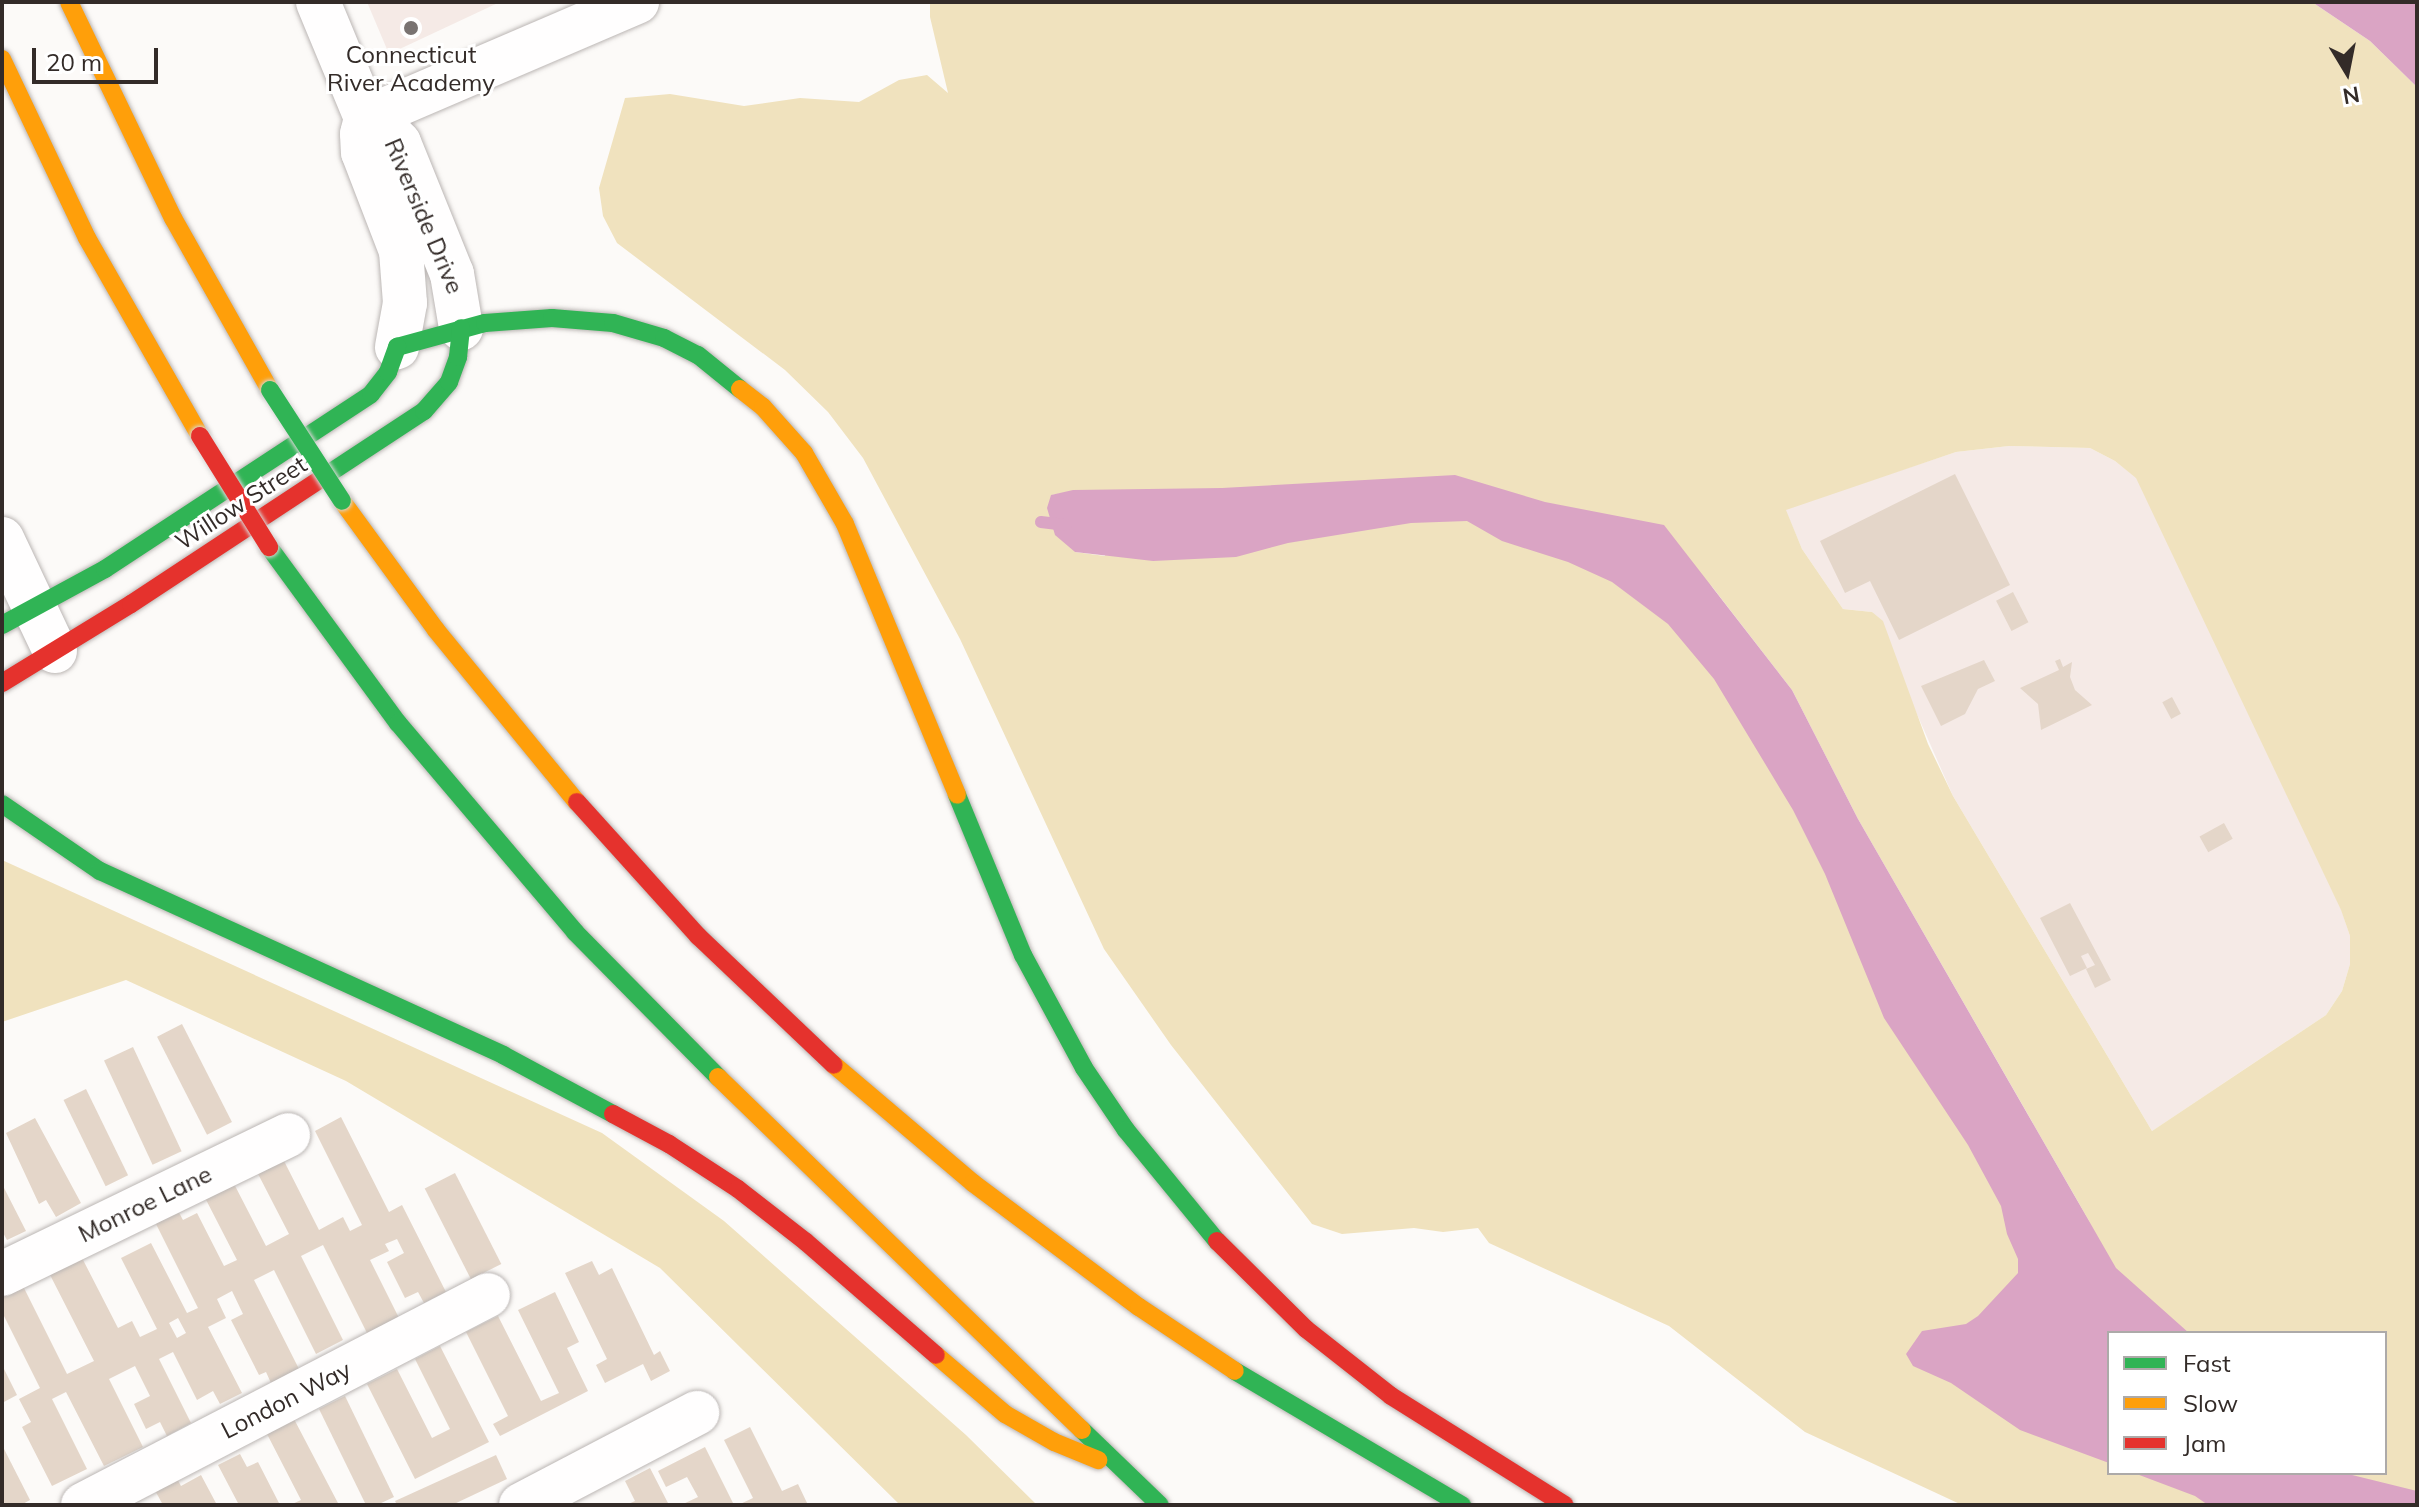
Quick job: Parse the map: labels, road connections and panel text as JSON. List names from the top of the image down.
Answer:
{
  "streets": {
    "main road": ["Willow Street"],
    "street": ["Riverside Drive", "Monroe Lane", "London Way"]
  },
  "crossings": [
    ["Riverside Drive", "Willow Street"]
  ],
  "places": ["Connecticut River Academy"],
  "legend": ["Fast", "Slow", "Jam"],
  "scale_bar": "20 m",
  "north": "bottom"
}
